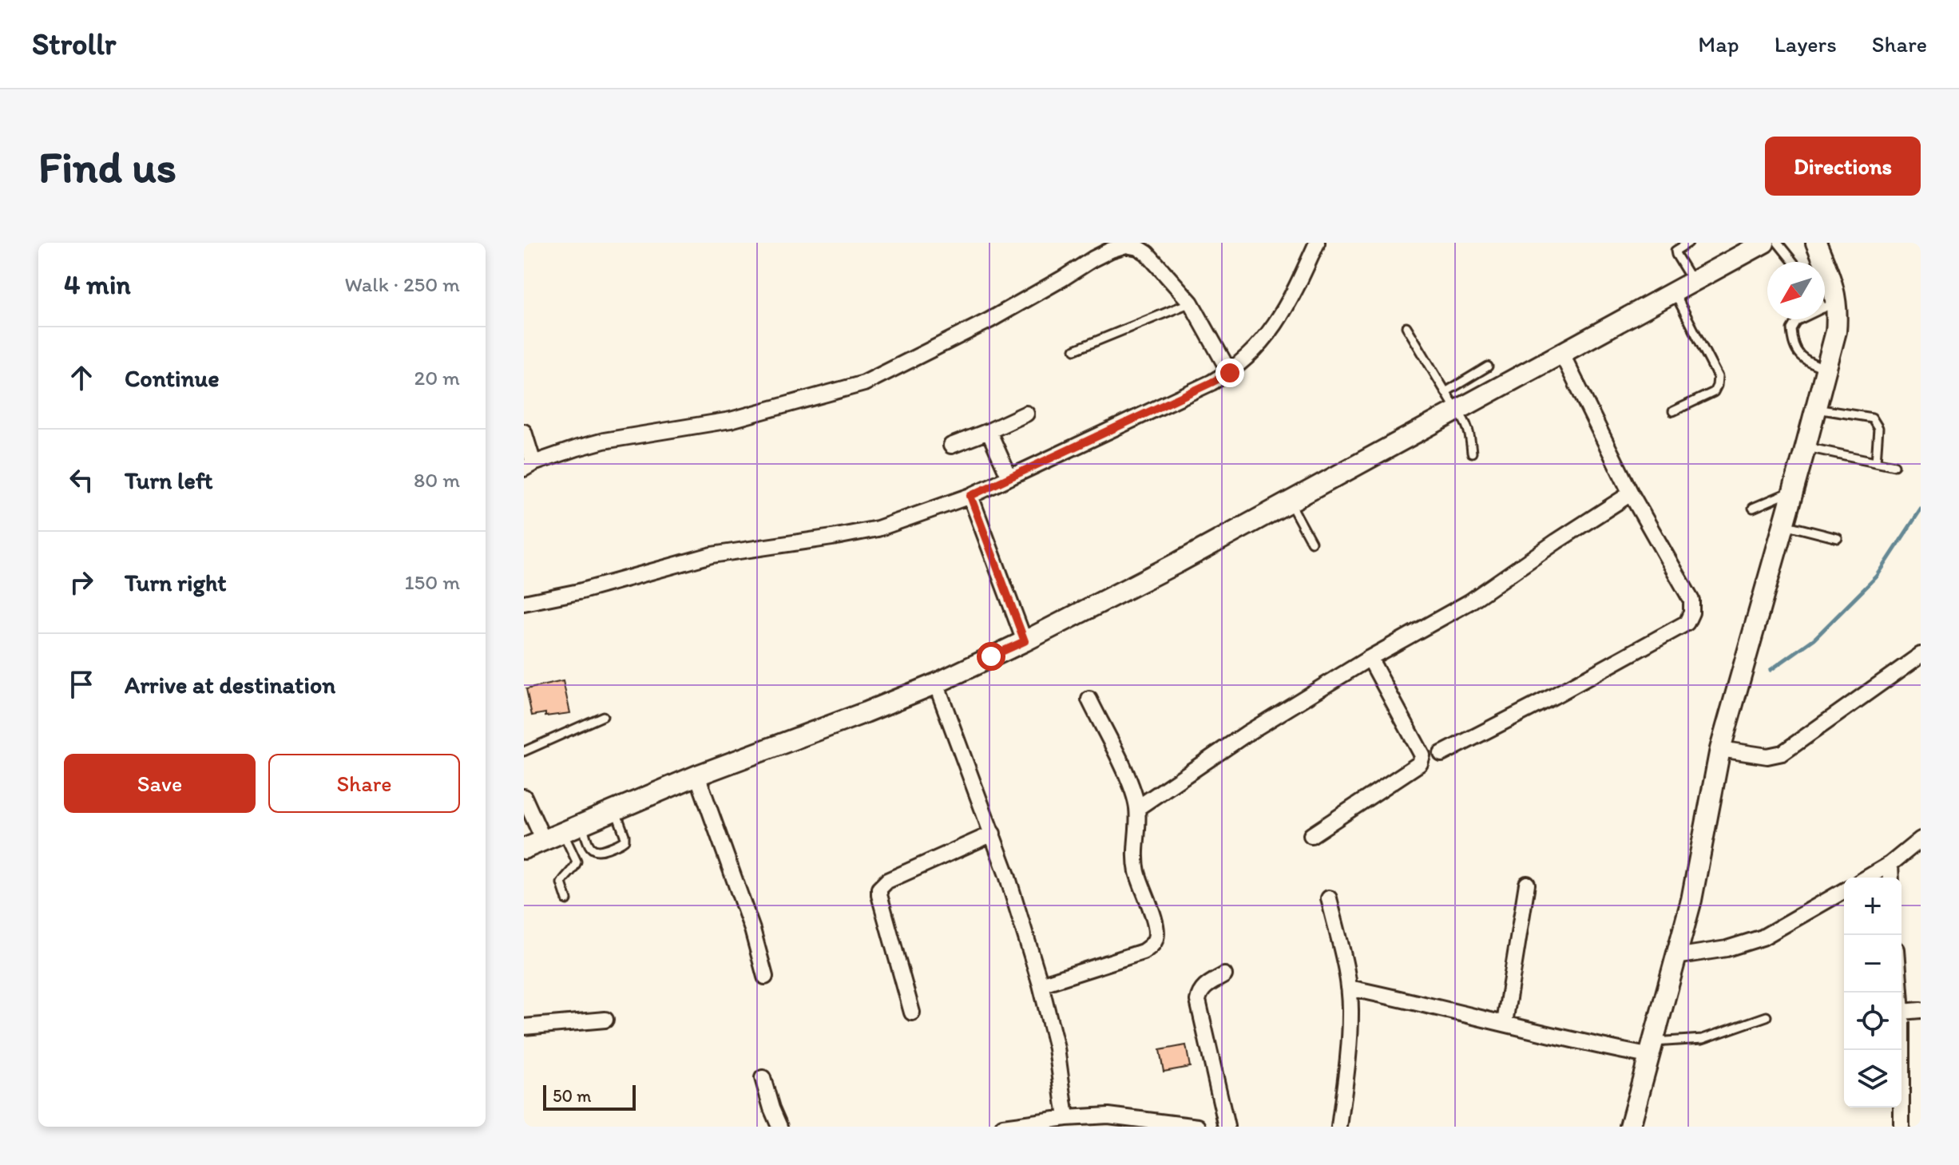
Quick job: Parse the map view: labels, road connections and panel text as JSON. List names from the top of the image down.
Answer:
{
  "scale_bar": "50 m",
  "north": "bottom left",
  "page": {
    "header": "Strollr",
    "nav": ["Map", "Layers", "Share"],
    "buttons": [
      "Directions",
      ["Save", "Share"]
    ],
    "title": "Find us",
    "heading": ["4 min", "Walk · 250 m"],
    "list": [
      ["Continue", "20 m"],
      ["Turn left", "80 m"],
      ["Turn right", "150 m"],
      "Arrive at destination"
    ],
    "map_buttons": ["+", "−"],
    "scale": "50 m"
  }
}
